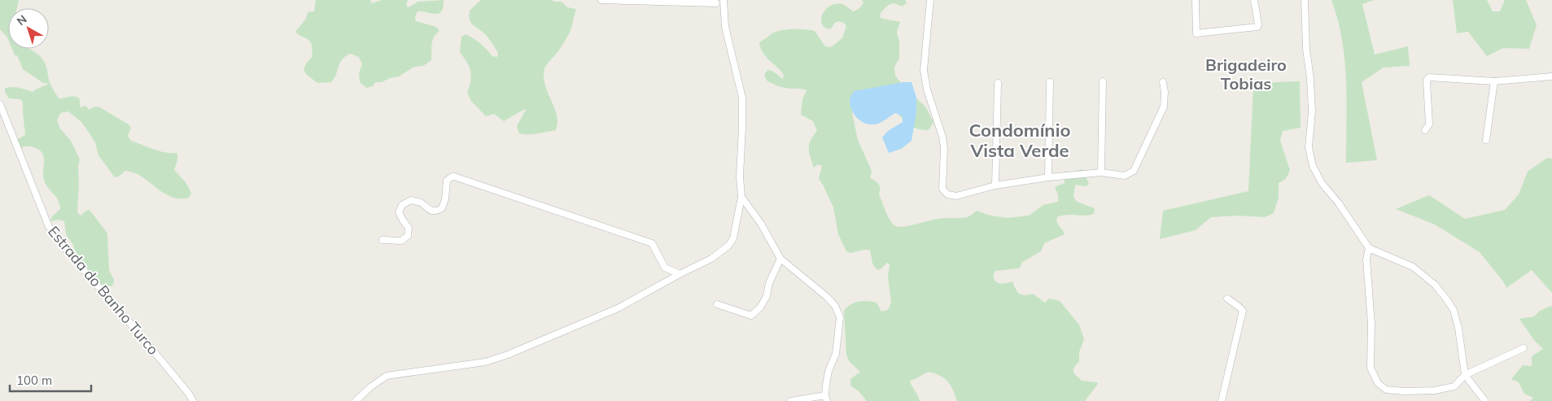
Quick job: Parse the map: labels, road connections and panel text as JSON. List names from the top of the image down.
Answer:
{
  "streets": {
    "street": ["Estrada do Banho Turco"]
  },
  "districts": ["Brigadeiro Tobias", "Condomínio Vista Verde"],
  "scale_bar": "100 m",
  "north": "top left"
}
